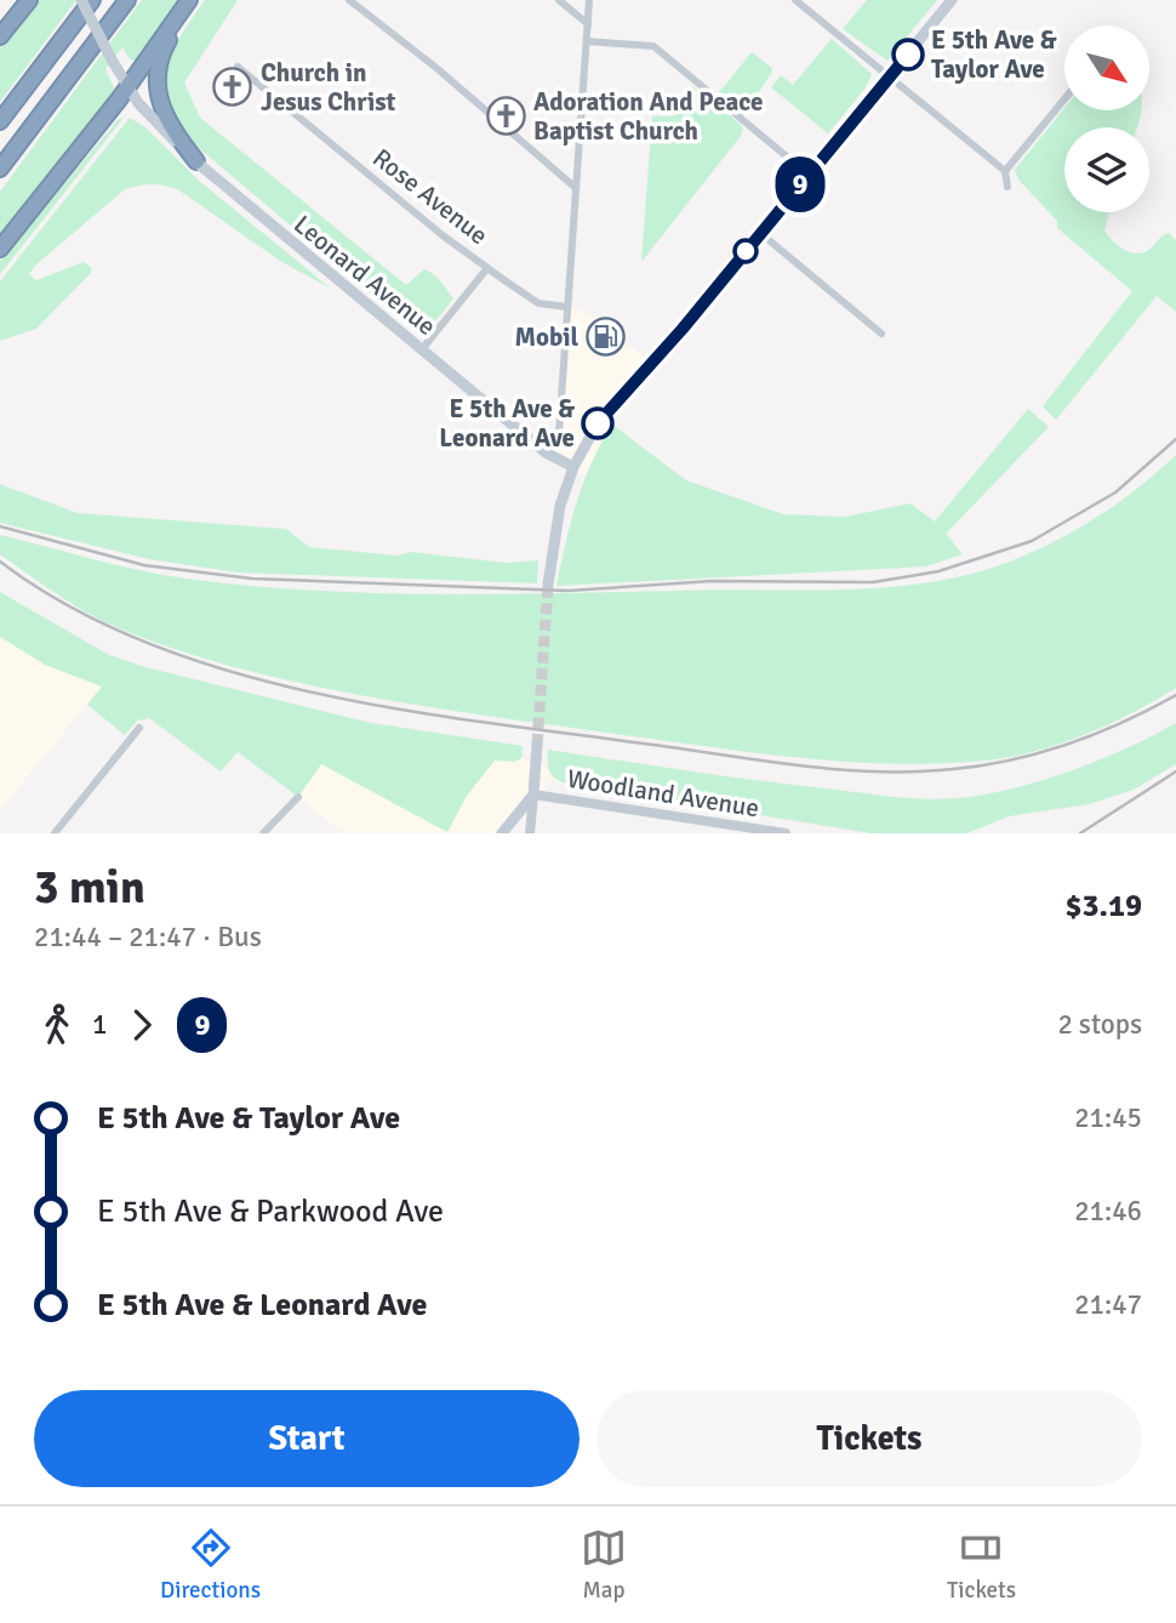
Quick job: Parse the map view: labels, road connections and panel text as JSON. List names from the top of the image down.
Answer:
{
  "streets": {
    "main road": ["Leonard Avenue"],
    "street": ["Rose Avenue", "Woodland Avenue"]
  },
  "places": {
    "other": ["E 5th Ave & Taylor Ave", "E 5th Ave & Leonard Ave"],
    "church": ["Church in Jesus Christ", "Adoration And Peace Baptist Church"],
    "fuel station": ["Mobil"]
  },
  "lines": ["bus line 9"],
  "north": "bottom right",
  "page": {
    "on_map": "9",
    "heading": ["3 min", "21:44 – 21:47 · Bus", "$3.19"],
    "legs": ["1", "9", "2 stops"],
    "list": [
      {
        "name": "E 5th Ave & Taylor Ave",
        "value": "21:45"
      },
      {
        "name": "E 5th Ave & Parkwood Ave",
        "value": "21:46"
      },
      {
        "name": "E 5th Ave & Leonard Ave",
        "value": "21:47"
      }
    ],
    "buttons": ["Start", "Tickets"],
    "tabs": ["Directions", "Map", "Tickets"]
  }
}
